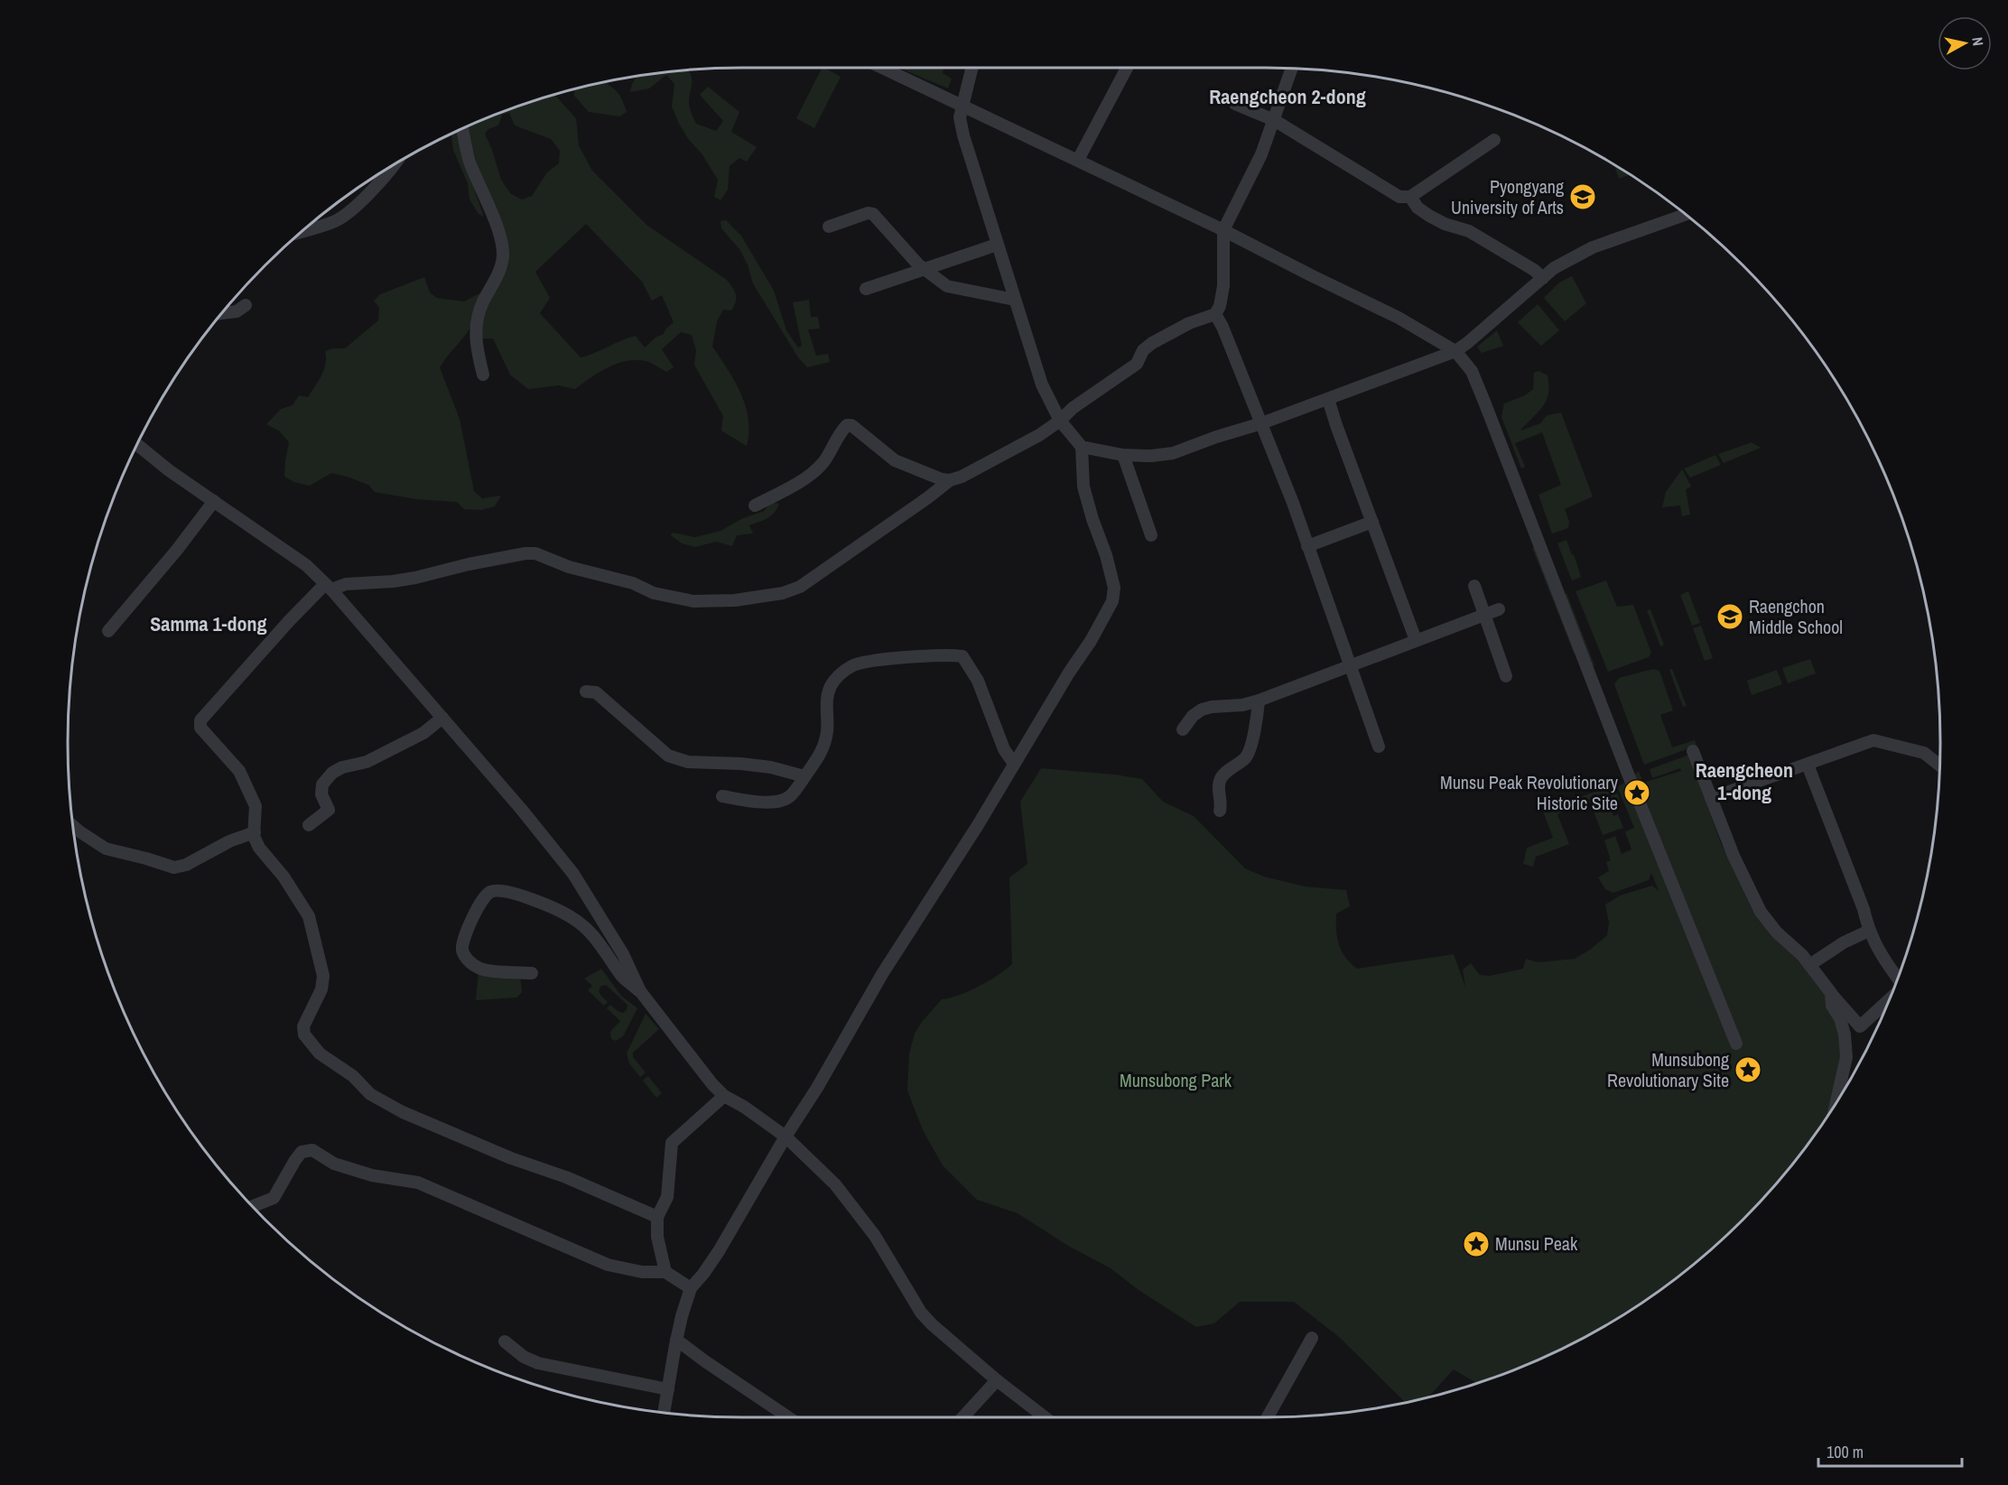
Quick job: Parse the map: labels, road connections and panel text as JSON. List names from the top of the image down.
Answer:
{
  "districts": ["Raengcheon 2-dong", "Samma 1-dong", "Raengcheon 1-dong"],
  "parks": ["Munsubong Park"],
  "places": {
    "school or university": ["Pyongyang University of Arts", "Raengchon Middle School"],
    "place": ["Munsu Peak Revolutionary Historic Site", "Munsubong Revolutionary Site", "Munsu Peak"]
  },
  "scale_bar": "100 m",
  "north": "right"
}
